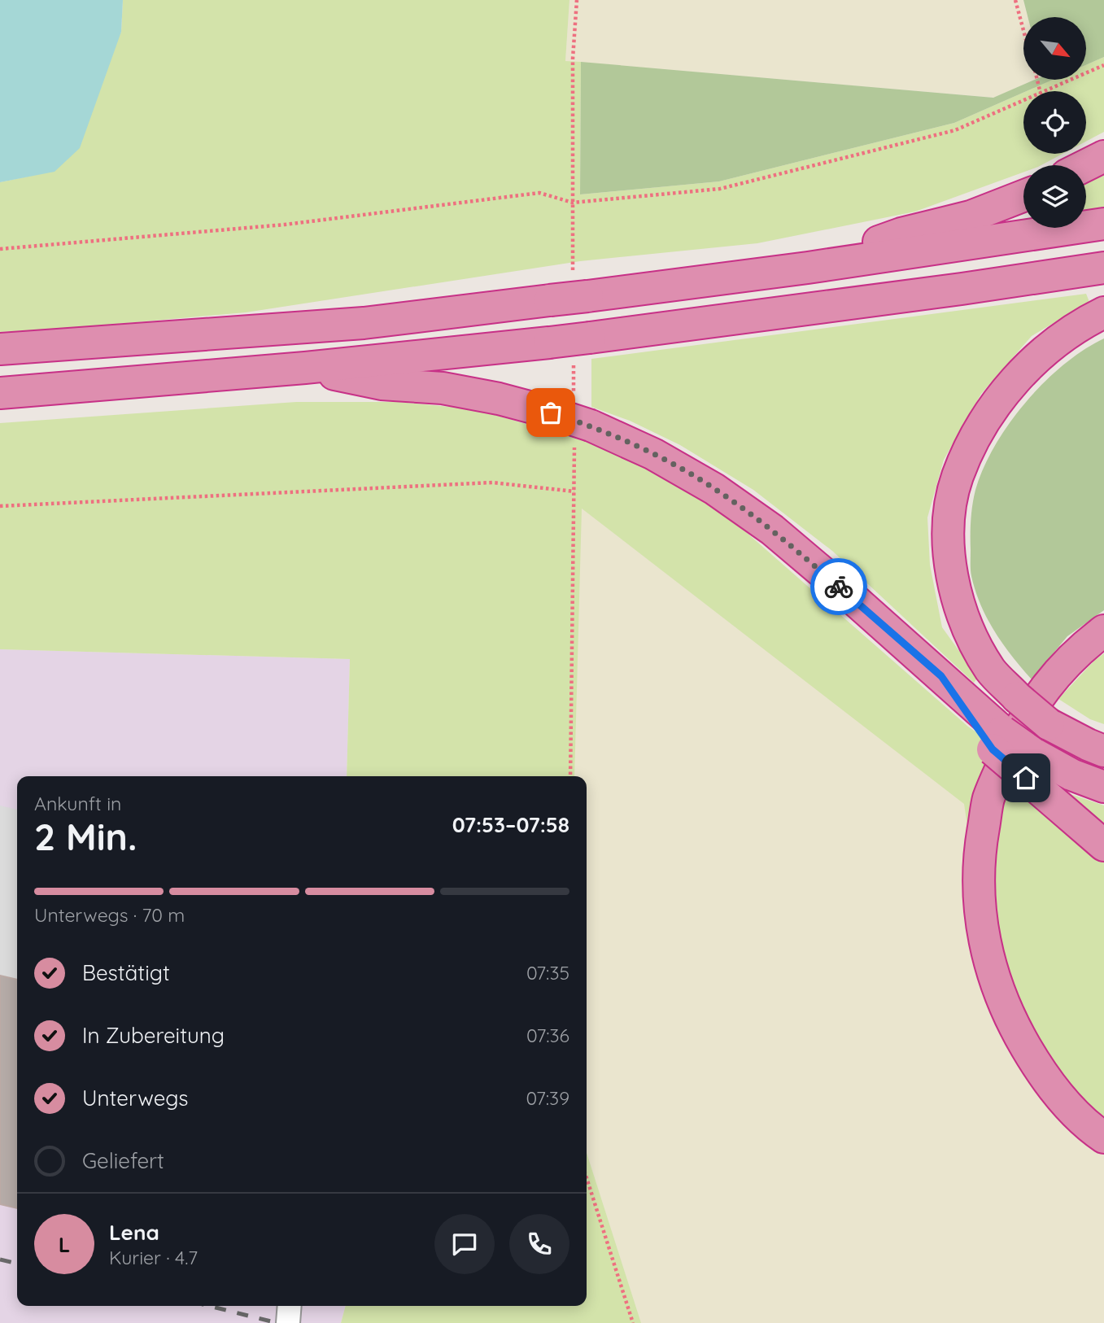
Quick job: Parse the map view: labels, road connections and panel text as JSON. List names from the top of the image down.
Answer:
{
  "north": "bottom right",
  "page": {
    "heading": ["2 Min.", "Ankunft in", "07:53–07:58"],
    "panel": ["Lena", "Kurier · 4.7"],
    "bar": "Unterwegs · 70 m",
    "list": [
      ["Bestätigt", "07:35"],
      ["In Zubereitung", "07:36"],
      ["Unterwegs", "07:39"],
      "Geliefert"
    ],
    "round": "L"
  }
}
